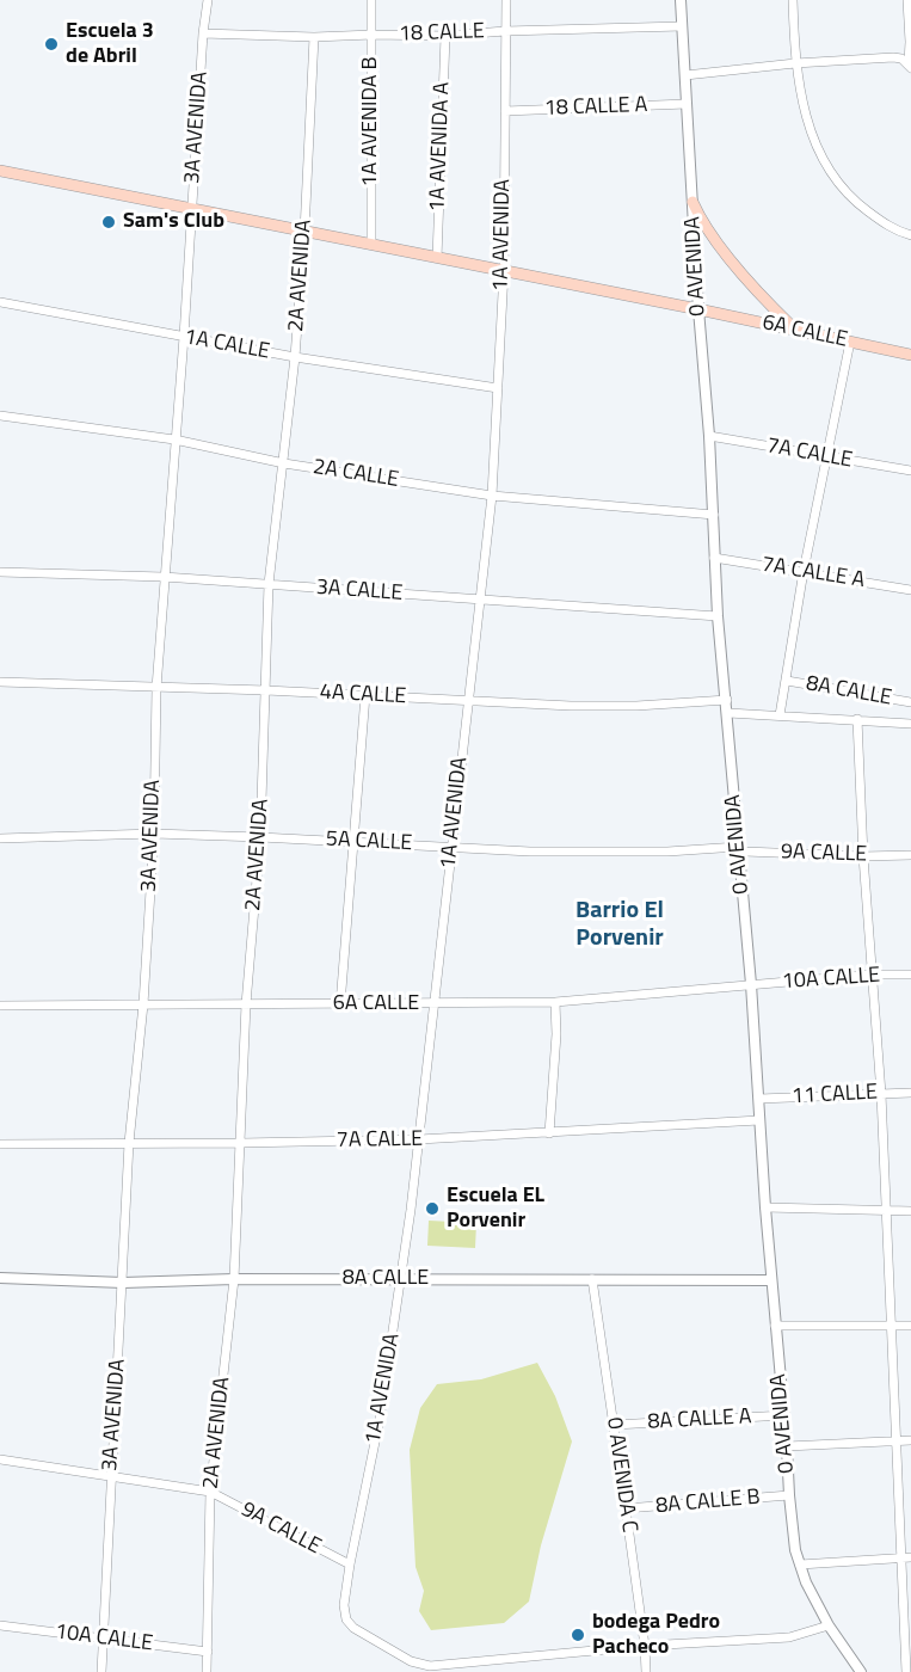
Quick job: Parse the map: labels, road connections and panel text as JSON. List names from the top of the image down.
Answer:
{
  "streets": {
    "main road": ["6A CALLE"],
    "street": [
      "18 CALLE",
      "18 CALLE A",
      "1A AVENIDA B",
      "3A AVENIDA",
      "1A AVENIDA A",
      "1A AVENIDA",
      "0 AVENIDA",
      "2A AVENIDA",
      "1A CALLE",
      "7A CALLE",
      "2A CALLE",
      "7A CALLE A",
      "3A CALLE",
      "8A CALLE",
      "4A CALLE",
      "5A CALLE",
      "9A CALLE",
      "10A CALLE",
      "11 CALLE",
      "8A CALLE A",
      "0 AVENIDA C",
      "8A CALLE B"
    ]
  },
  "crossings": [
    ["18 CALLE", "1A AVENIDA B"],
    ["18 CALLE", "3A AVENIDA"],
    ["18 CALLE", "1A AVENIDA A"],
    ["18 CALLE", "1A AVENIDA"],
    ["18 CALLE", "0 AVENIDA"],
    ["18 CALLE", "2A AVENIDA"],
    ["18 CALLE A", "1A AVENIDA"],
    ["18 CALLE A", "0 AVENIDA"],
    ["1A AVENIDA B", "6A CALLE"],
    ["3A AVENIDA", "6A CALLE"],
    ["3A AVENIDA", "1A CALLE"],
    ["3A AVENIDA", "7A CALLE"],
    ["3A AVENIDA", "2A CALLE"],
    ["3A AVENIDA", "3A CALLE"],
    ["3A AVENIDA", "8A CALLE"],
    ["3A AVENIDA", "4A CALLE"],
    ["3A AVENIDA", "5A CALLE"],
    ["3A AVENIDA", "9A CALLE"],
    ["3A AVENIDA", "10A CALLE"],
    ["1A AVENIDA A", "6A CALLE"],
    ["1A AVENIDA", "6A CALLE"],
    ["1A AVENIDA", "1A CALLE"],
    ["1A AVENIDA", "7A CALLE"],
    ["1A AVENIDA", "2A CALLE"],
    ["1A AVENIDA", "3A CALLE"],
    ["1A AVENIDA", "8A CALLE"],
    ["1A AVENIDA", "4A CALLE"],
    ["1A AVENIDA", "5A CALLE"],
    ["1A AVENIDA", "9A CALLE"],
    ["1A AVENIDA", "0 AVENIDA C"],
    ["0 AVENIDA", "6A CALLE"],
    ["0 AVENIDA", "7A CALLE"],
    ["0 AVENIDA", "2A CALLE"],
    ["0 AVENIDA", "7A CALLE A"],
    ["0 AVENIDA", "3A CALLE"],
    ["0 AVENIDA", "8A CALLE"],
    ["0 AVENIDA", "4A CALLE"],
    ["0 AVENIDA", "5A CALLE"],
    ["0 AVENIDA", "9A CALLE"],
    ["0 AVENIDA", "10A CALLE"],
    ["0 AVENIDA", "11 CALLE"],
    ["0 AVENIDA", "8A CALLE A"],
    ["0 AVENIDA", "8A CALLE B"],
    ["2A AVENIDA", "6A CALLE"],
    ["2A AVENIDA", "1A CALLE"],
    ["2A AVENIDA", "7A CALLE"],
    ["2A AVENIDA", "2A CALLE"],
    ["2A AVENIDA", "3A CALLE"],
    ["2A AVENIDA", "8A CALLE"],
    ["2A AVENIDA", "4A CALLE"],
    ["2A AVENIDA", "5A CALLE"],
    ["2A AVENIDA", "9A CALLE"],
    ["2A AVENIDA", "10A CALLE"],
    ["6A CALLE", "10A CALLE"],
    ["8A CALLE", "0 AVENIDA C"],
    ["5A CALLE", "9A CALLE"],
    ["8A CALLE A", "0 AVENIDA C"],
    ["0 AVENIDA C", "8A CALLE B"]
  ],
  "districts": ["Barrio El Porvenir"],
  "places": [
    "Escuela 3 de Abril",
    "Sam's Club",
    "Escuela EL Porvenir",
    "bodega Pedro Pacheco"
  ]
}
